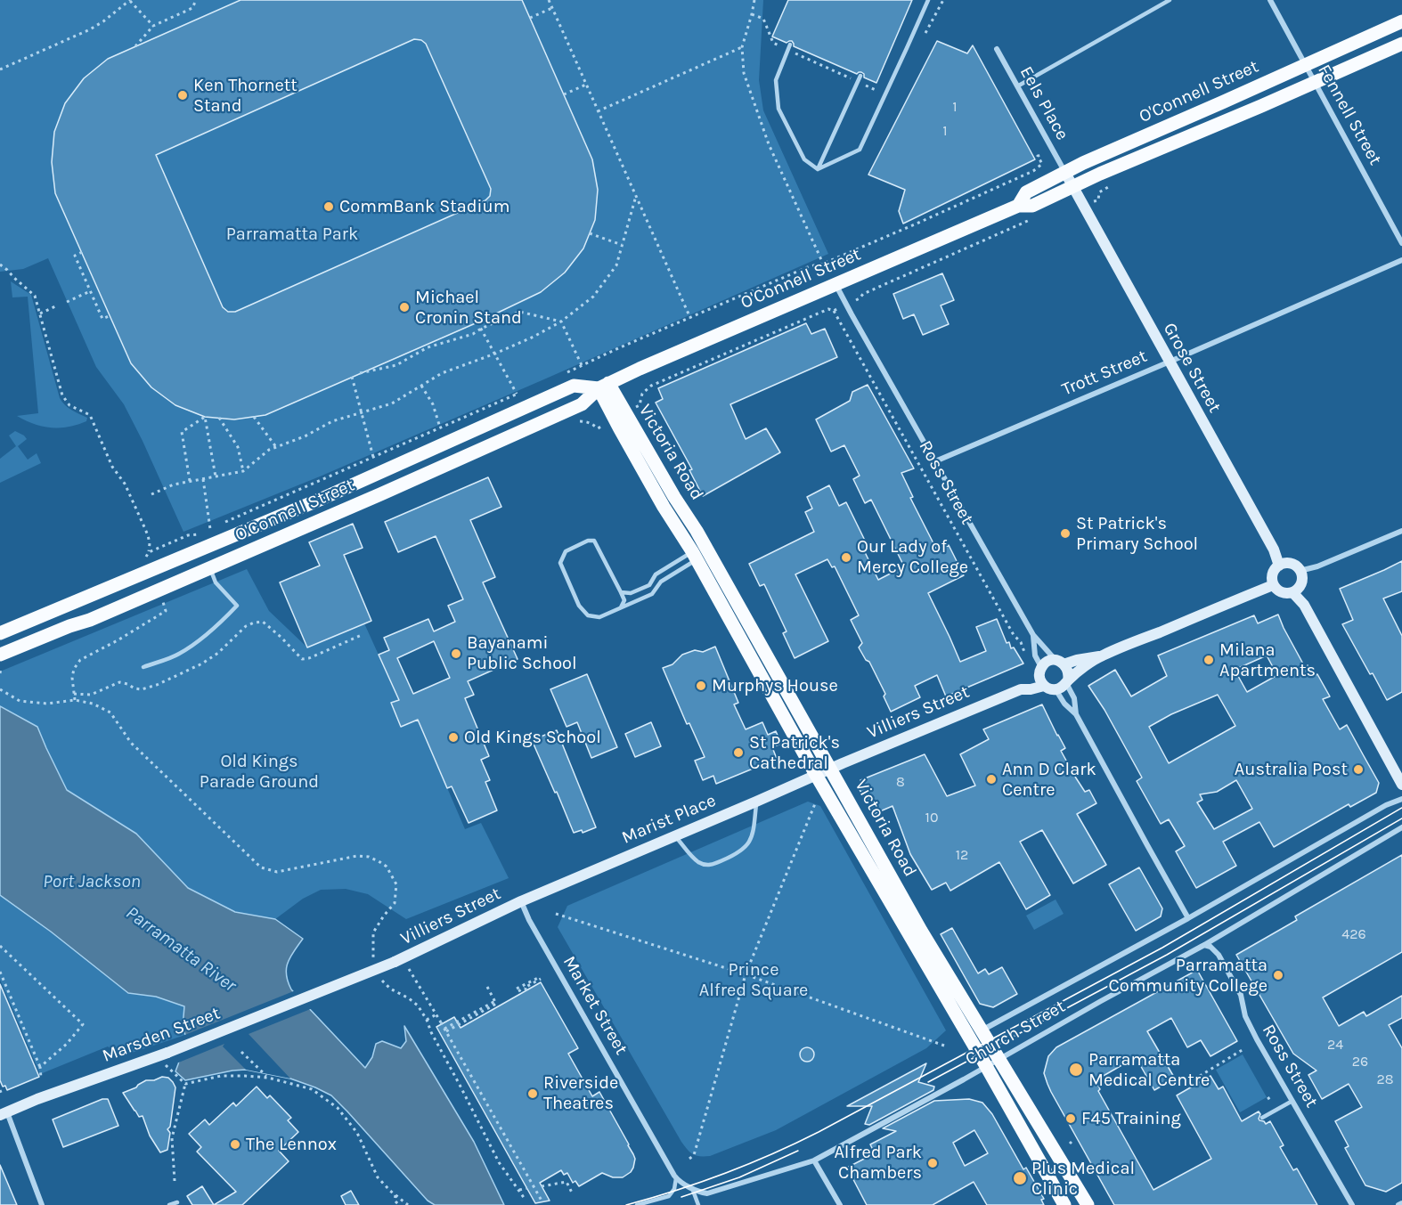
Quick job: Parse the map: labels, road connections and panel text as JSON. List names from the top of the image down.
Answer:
{
  "streets": {
    "main road": ["O'Connell Street", "Victoria Road"],
    "street": [
      "Eels Place",
      "Fennell Street",
      "Grose Street",
      "Trott Street",
      "Ross Street",
      "Villiers Street",
      "Marist Place",
      "Market Street",
      "Church Street",
      "Marsden Street"
    ]
  },
  "crossings": [
    ["O'Connell Street", "Eels Place"],
    ["O'Connell Street", "Fennell Street"],
    ["O'Connell Street", "Grose Street"],
    ["O'Connell Street", "Victoria Road"],
    ["O'Connell Street", "Ross Street"],
    ["Eels Place", "Grose Street"],
    ["Grose Street", "Trott Street"],
    ["Trott Street", "Ross Street"],
    ["Victoria Road", "Villiers Street"],
    ["Victoria Road", "Marist Place"],
    ["Victoria Road", "Church Street"],
    ["Ross Street", "Church Street"],
    ["Villiers Street", "Marist Place"],
    ["Villiers Street", "Market Street"],
    ["Villiers Street", "Marsden Street"],
    ["Marist Place", "Market Street"],
    ["Market Street", "Church Street"]
  ],
  "water": ["Port Jackson", "Parramatta River"],
  "parks": ["Parramatta Park", "Old Kings Parade Ground", "Prince Alfred Square"],
  "places": [
    "Ken Thornett Stand",
    "CommBank Stadium",
    "Michael Cronin Stand",
    "St Patrick's Primary School",
    "Our Lady of Mercy College",
    "Bayanami Public School",
    "Milana Apartments",
    "Murphys House",
    "Old Kings School",
    "St Patrick's Cathedral",
    "Australia Post",
    "Ann D Clark Centre",
    "Parramatta Community College",
    "Parramatta Medical Centre",
    "Riverside Theatres",
    "F45 Training",
    "The Lennox",
    "Alfred Park Chambers",
    "Plus Medical Clinic"
  ],
  "house_numbers": [
    "1",
    "1",
    "8",
    "10",
    "12",
    "426",
    "24",
    "26",
    "28"
  ]
}
